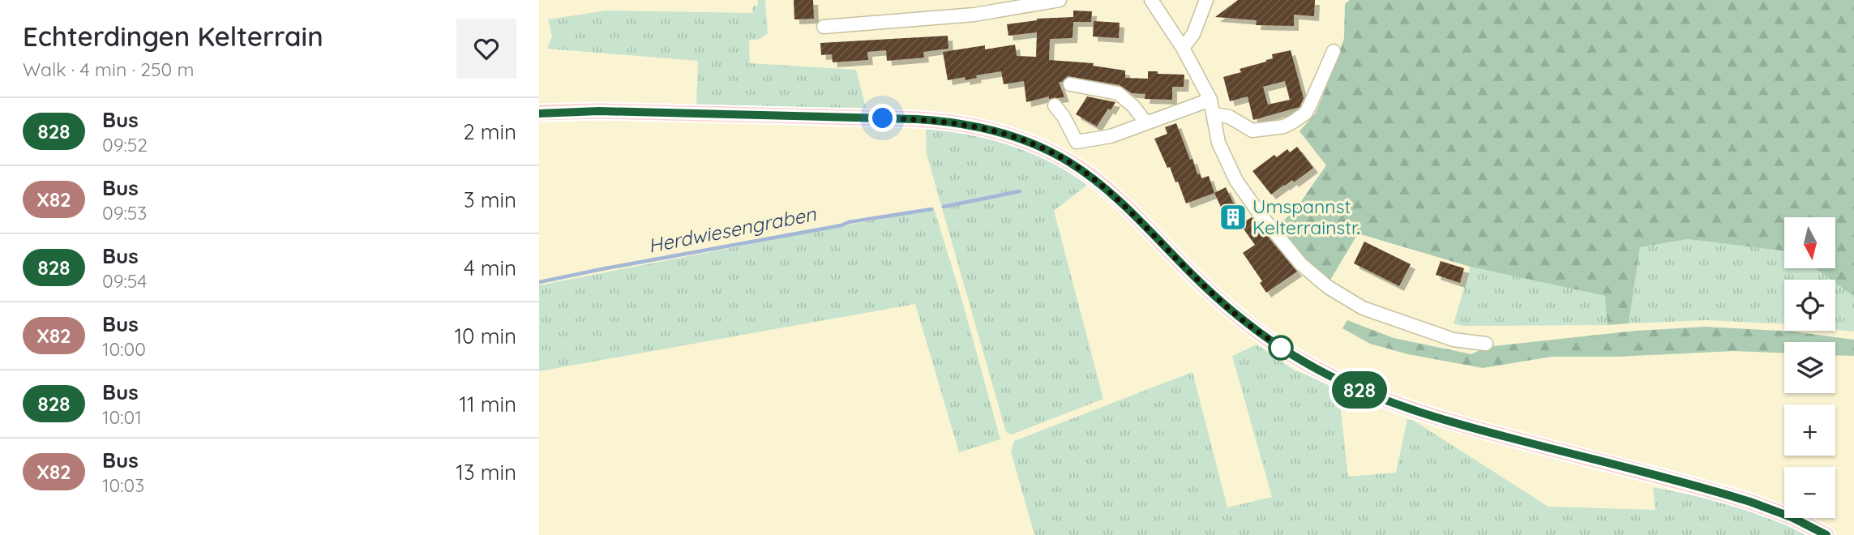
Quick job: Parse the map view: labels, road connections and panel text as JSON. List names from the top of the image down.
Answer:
{
  "water": ["Herdwiesengraben"],
  "places": {
    "building": ["Umspannst Kelterrainstr."]
  },
  "lines": ["bus line 828"],
  "north": "bottom",
  "page": {
    "heading": ["Echterdingen Kelterrain", "Walk · 4 min · 250 m"],
    "on_map": "828",
    "list": [
      {
        "mark": "828",
        "name": "Bus",
        "note": "09:52",
        "value": "2 min"
      },
      {
        "mark": "X82",
        "name": "Bus",
        "note": "09:53",
        "value": "3 min"
      },
      {
        "mark": "828",
        "name": "Bus",
        "note": "09:54",
        "value": "4 min"
      },
      {
        "mark": "X82",
        "name": "Bus",
        "note": "10:00",
        "value": "10 min"
      },
      {
        "mark": "828",
        "name": "Bus",
        "note": "10:01",
        "value": "11 min"
      },
      {
        "mark": "X82",
        "name": "Bus",
        "note": "10:03",
        "value": "13 min"
      }
    ],
    "map_buttons": ["+", "−"]
  }
}
